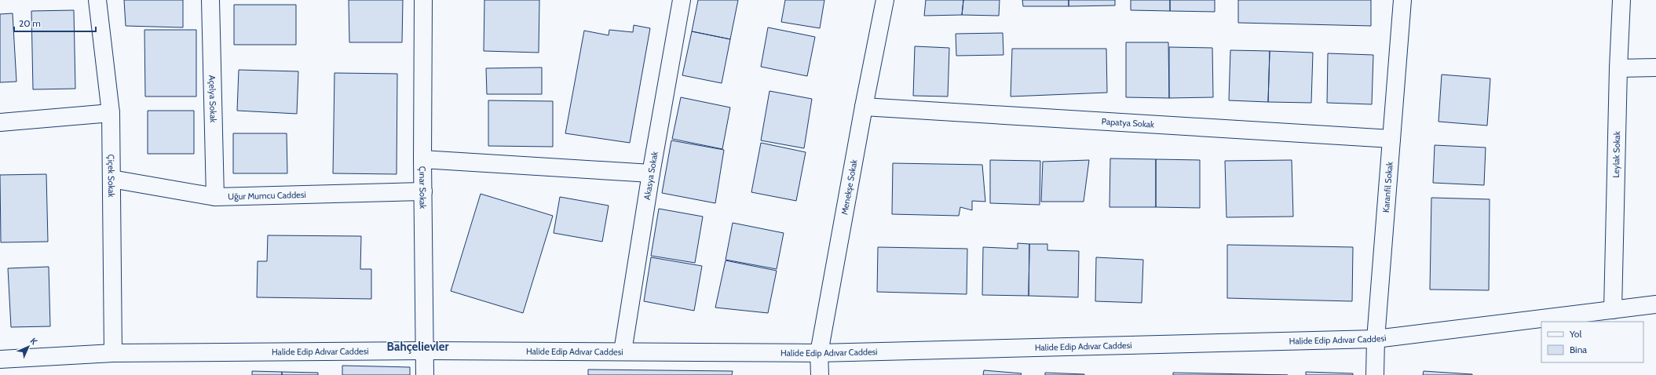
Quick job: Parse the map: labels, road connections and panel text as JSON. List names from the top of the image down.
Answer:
{
  "streets": {
    "street": [
      "Açelya Sokak",
      "Papatya Sokak",
      "Leylak Sokak",
      "Çiçek Sokak",
      "Akasya Sokak",
      "Çınar Sokak",
      "Menekşe Sokak",
      "Karanfil Sokak",
      "Uğur Mumcu Caddesi",
      "Halide Edip Adıvar Caddesi"
    ]
  },
  "crossings": [
    ["Açelya Sokak", "Uğur Mumcu Caddesi"],
    ["Papatya Sokak", "Menekşe Sokak"],
    ["Papatya Sokak", "Karanfil Sokak"],
    ["Leylak Sokak", "Halide Edip Adıvar Caddesi"],
    ["Çiçek Sokak", "Uğur Mumcu Caddesi"],
    ["Çiçek Sokak", "Halide Edip Adıvar Caddesi"],
    ["Akasya Sokak", "Halide Edip Adıvar Caddesi"],
    ["Çınar Sokak", "Uğur Mumcu Caddesi"],
    ["Çınar Sokak", "Halide Edip Adıvar Caddesi"],
    ["Menekşe Sokak", "Halide Edip Adıvar Caddesi"],
    ["Karanfil Sokak", "Halide Edip Adıvar Caddesi"]
  ],
  "districts": ["Bahçelievler"],
  "legend": ["Yol", "Bina"],
  "scale_bar": "20 m",
  "north": "top right"
}
